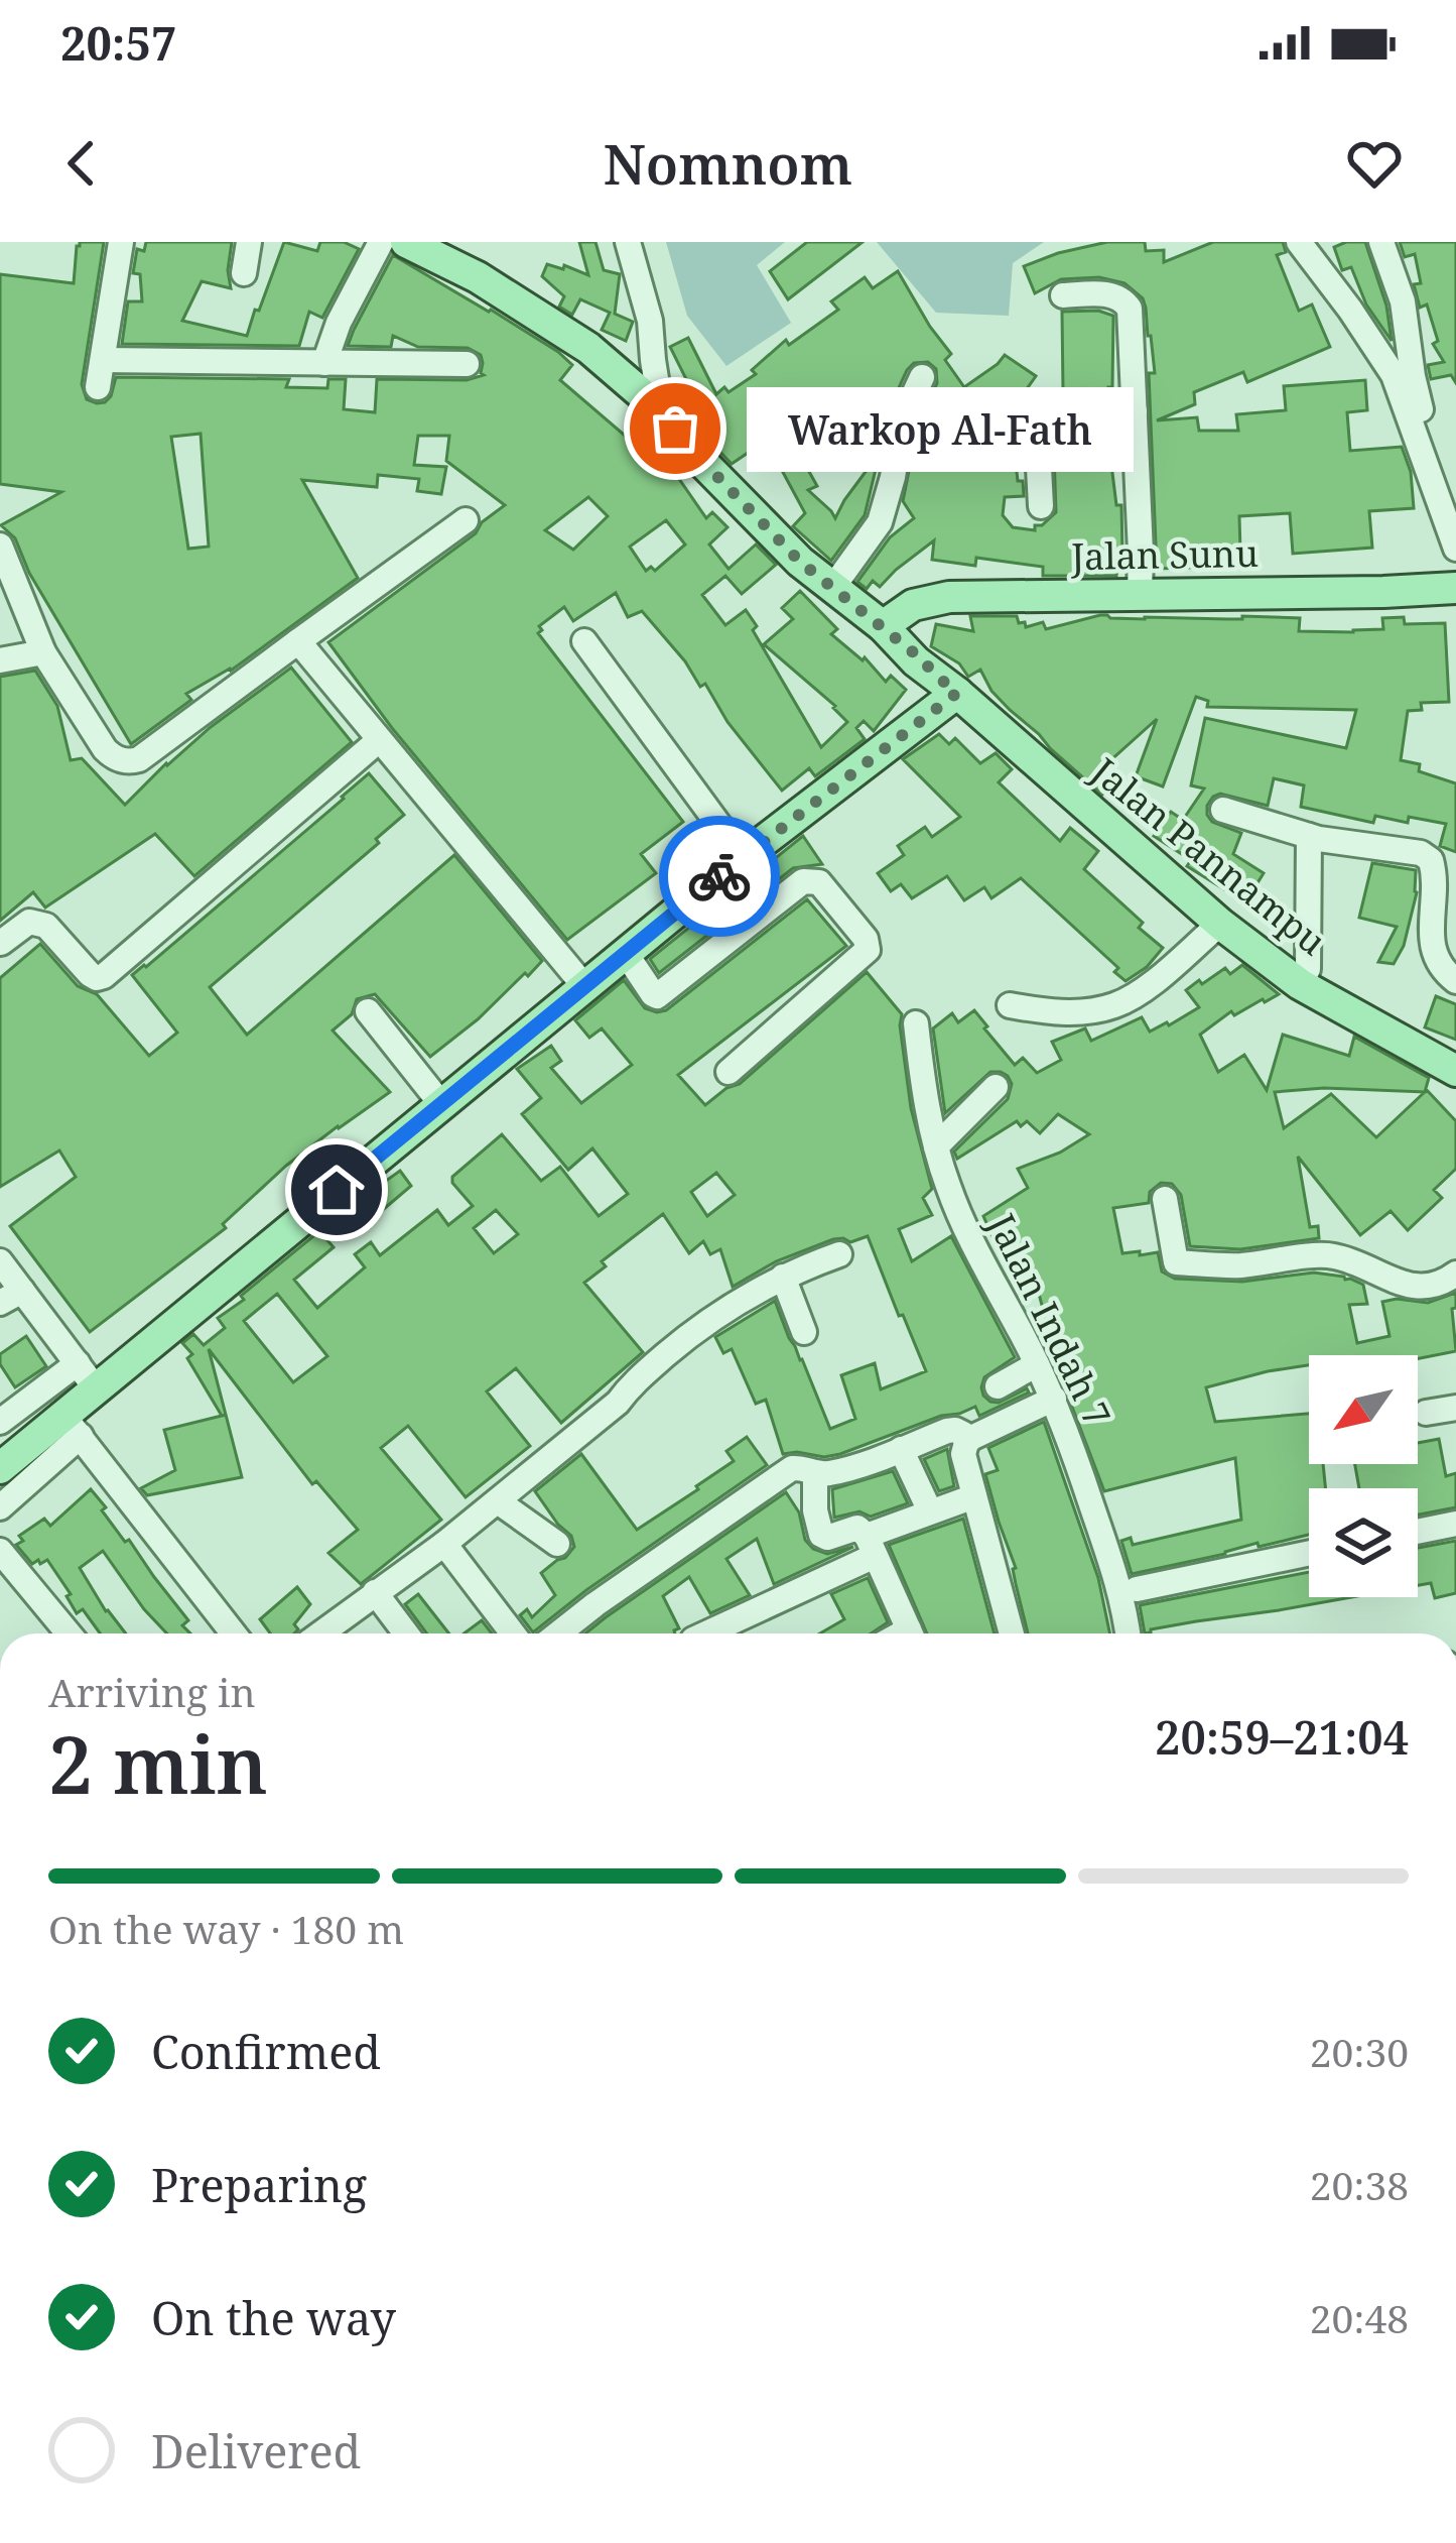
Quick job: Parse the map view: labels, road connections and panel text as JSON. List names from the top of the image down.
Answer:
{
  "streets": {
    "main road": ["Jalan Sunu", "Jalan Pannampu"],
    "street": ["Jalan Indah 7"]
  },
  "crossings": [
    ["Jalan Sunu", "Jalan Pannampu"]
  ],
  "places": ["Warkop Al-Fath"],
  "north": "bottom left",
  "page": {
    "status": "20:57",
    "header": "Nomnom",
    "bubble": "Warkop Al-Fath",
    "heading": ["2 min", "Arriving in", "20:59–21:04"],
    "bar": "On the way · 180 m",
    "list": [
      ["Confirmed", "20:30"],
      ["Preparing", "20:38"],
      ["On the way", "20:48"],
      "Delivered"
    ]
  }
}
